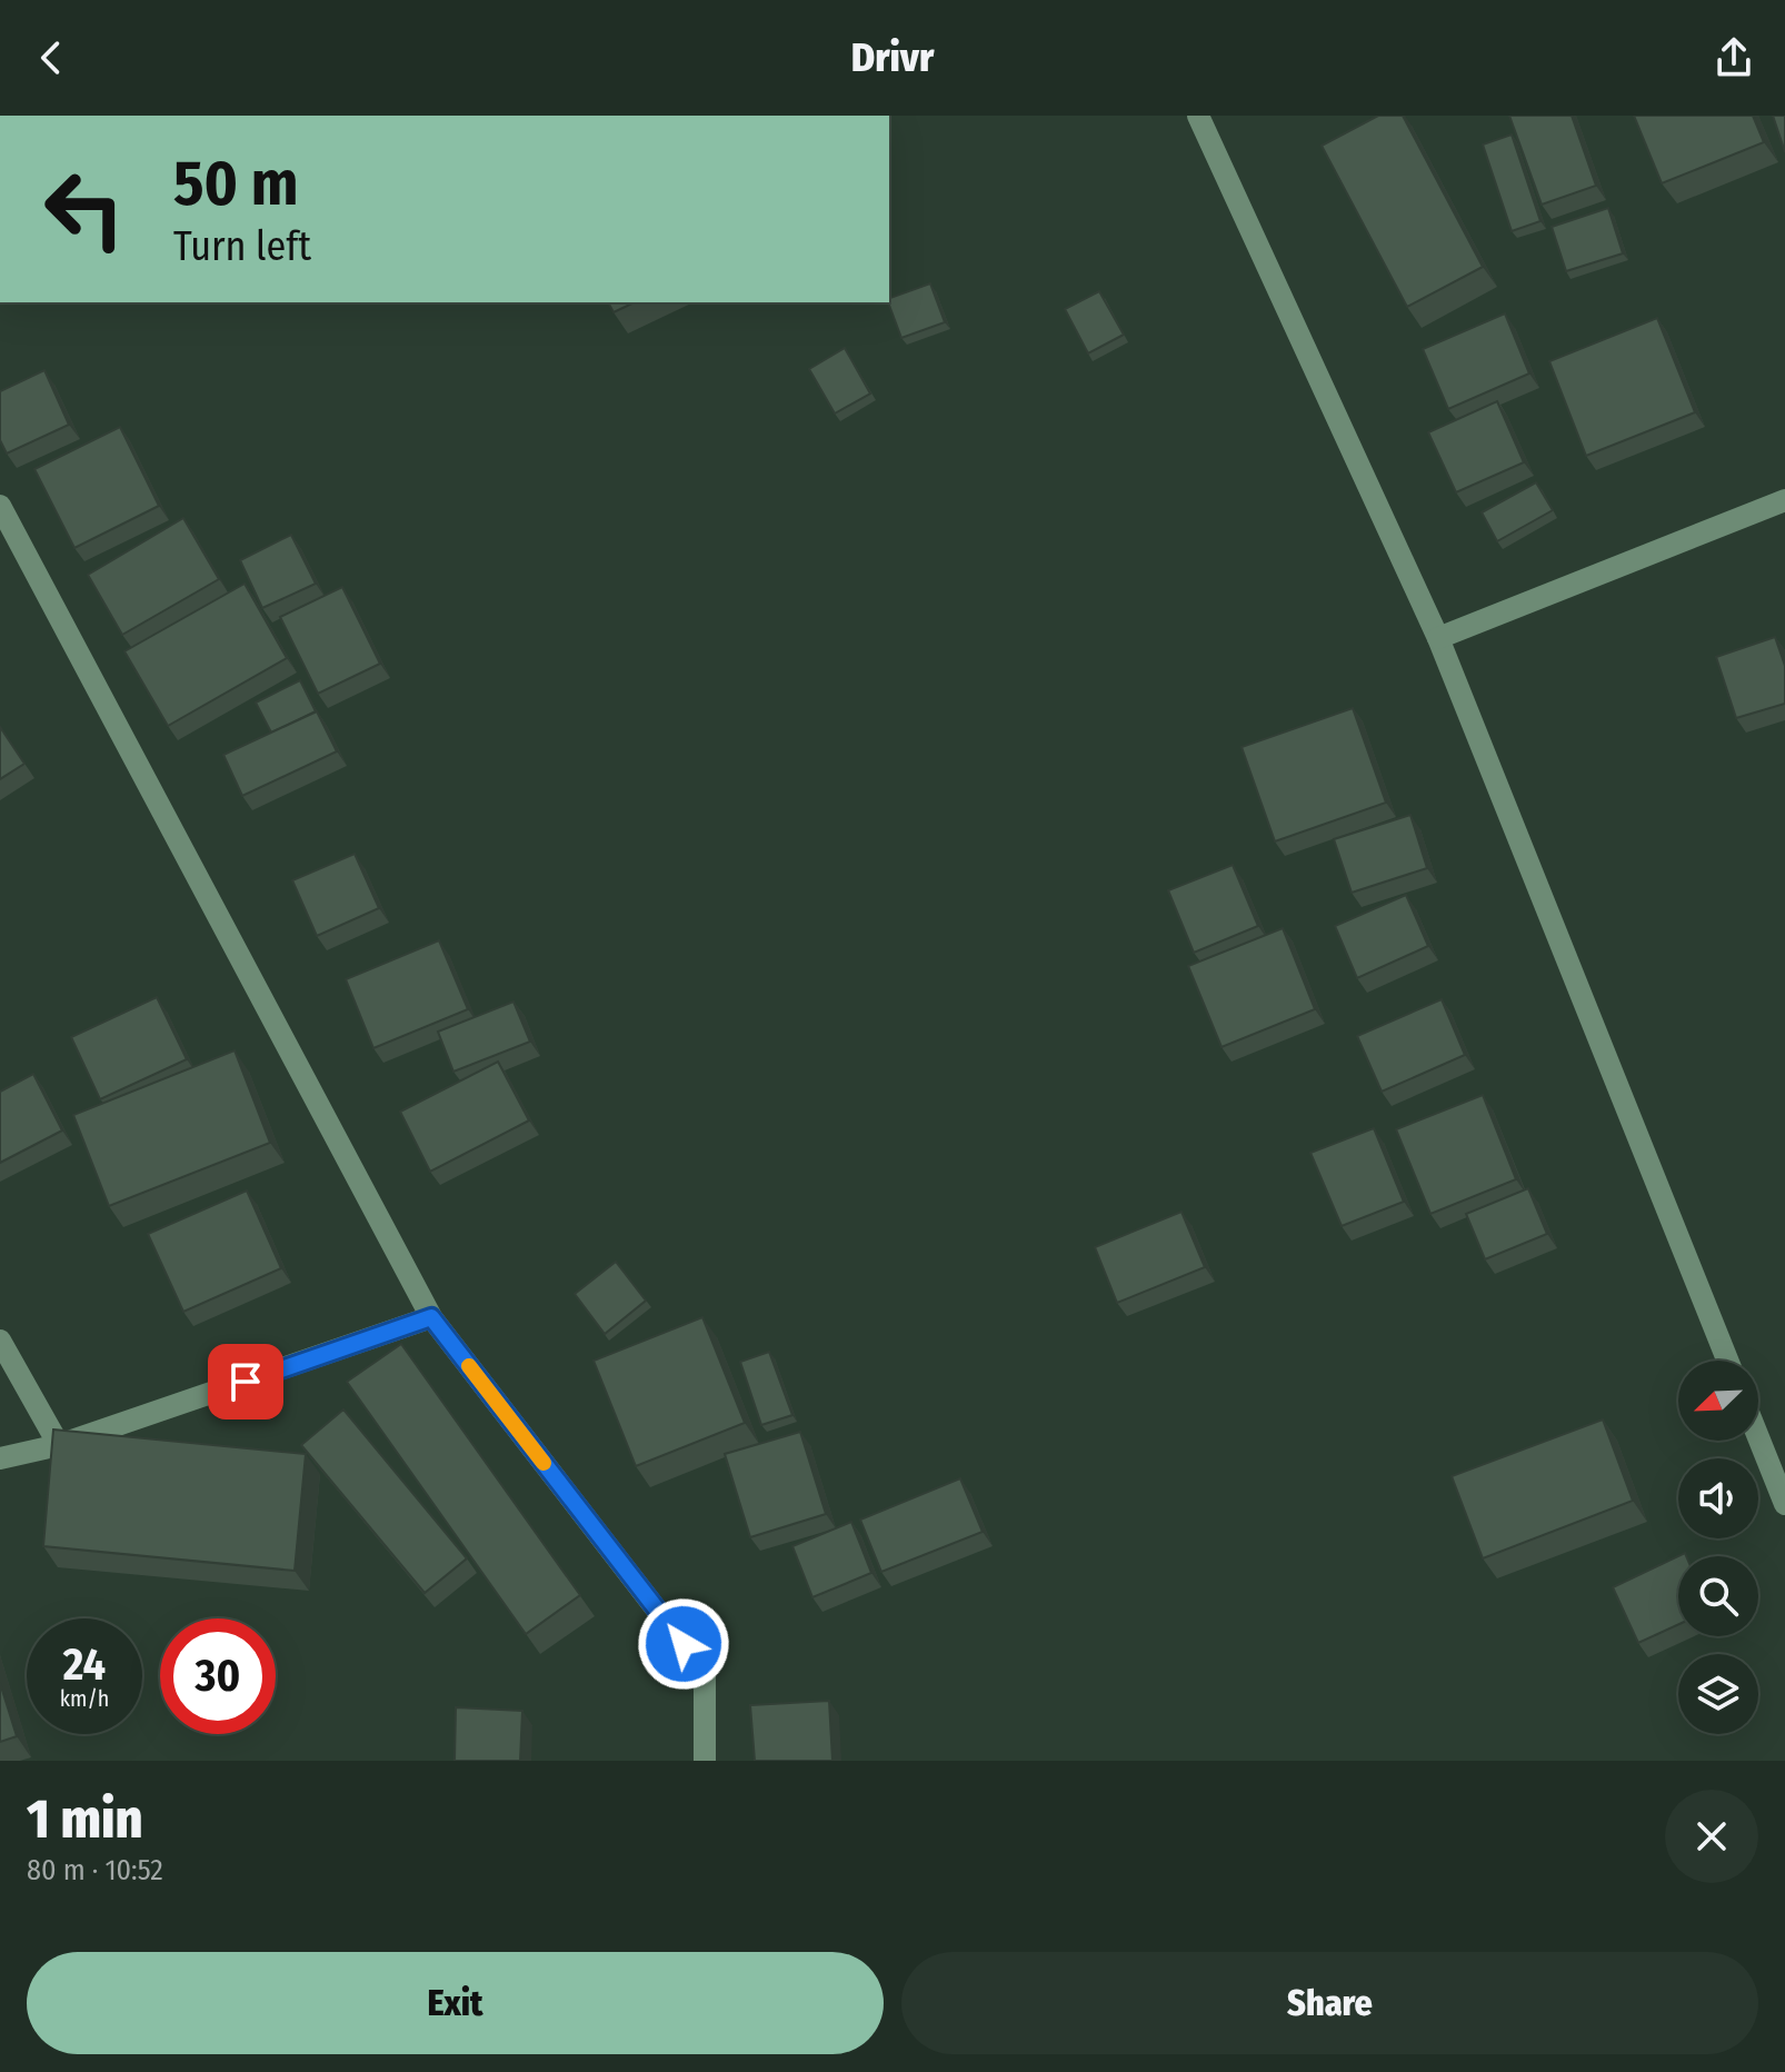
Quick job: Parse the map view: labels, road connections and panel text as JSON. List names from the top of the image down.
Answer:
{
  "north": "bottom left",
  "page": {
    "header": "Drivr",
    "turn": ["50 m", "Turn left"],
    "speed": "24 km/h",
    "limit": "30",
    "heading": ["1 min", "80 m · 10:52"],
    "buttons": ["Exit", "Share"]
  }
}
